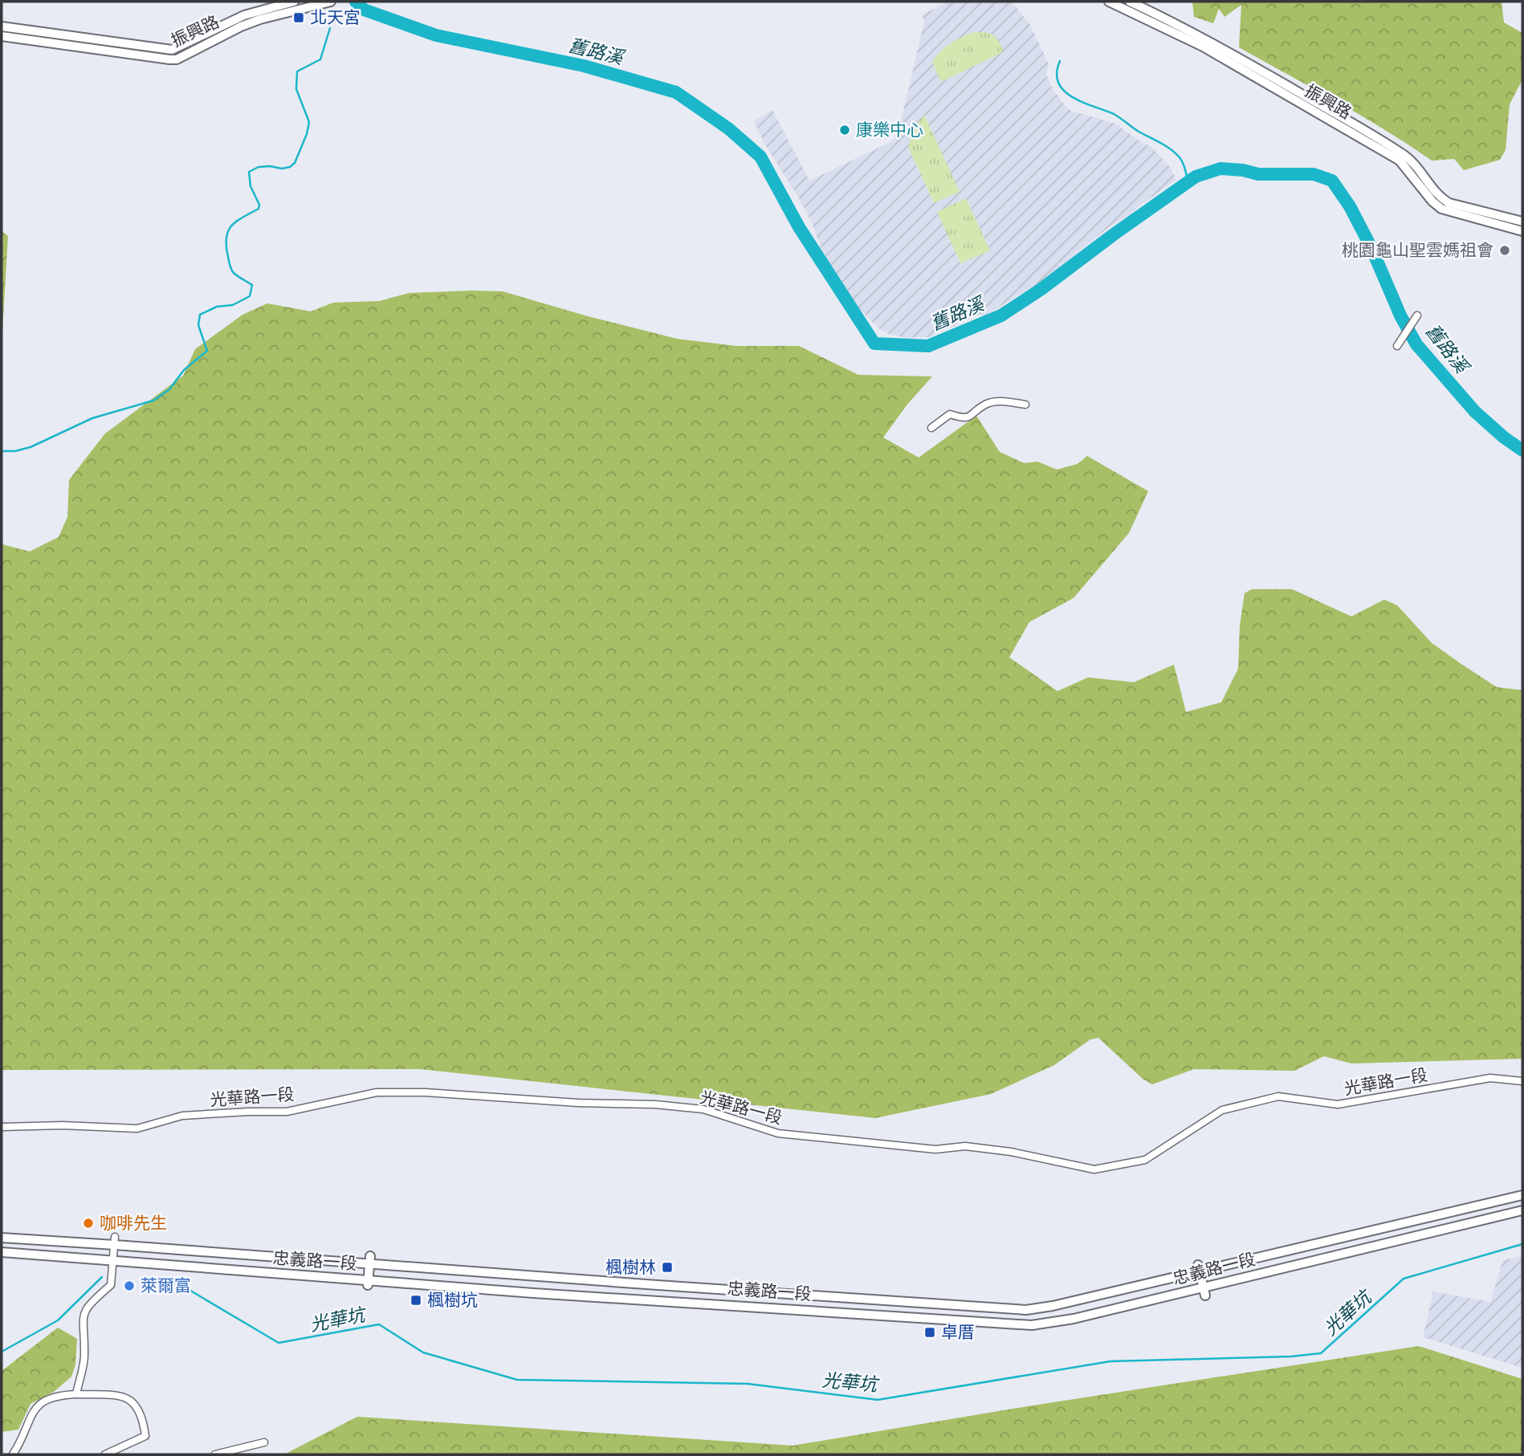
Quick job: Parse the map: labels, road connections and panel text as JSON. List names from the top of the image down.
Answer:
{
  "streets": {
    "main road": ["振興路", "忠義路一段"],
    "street": ["光華路一段"]
  },
  "water": ["舊路溪", "光華坑"],
  "places": {
    "transit": [
      "北天宮",
      "楓樹林",
      "楓樹坑",
      "卓厝"
    ],
    "other": [
      "康樂中心",
      "桃園龜山聖雲媽祖會",
      "咖啡先生",
      "萊爾富"
    ]
  }
}
